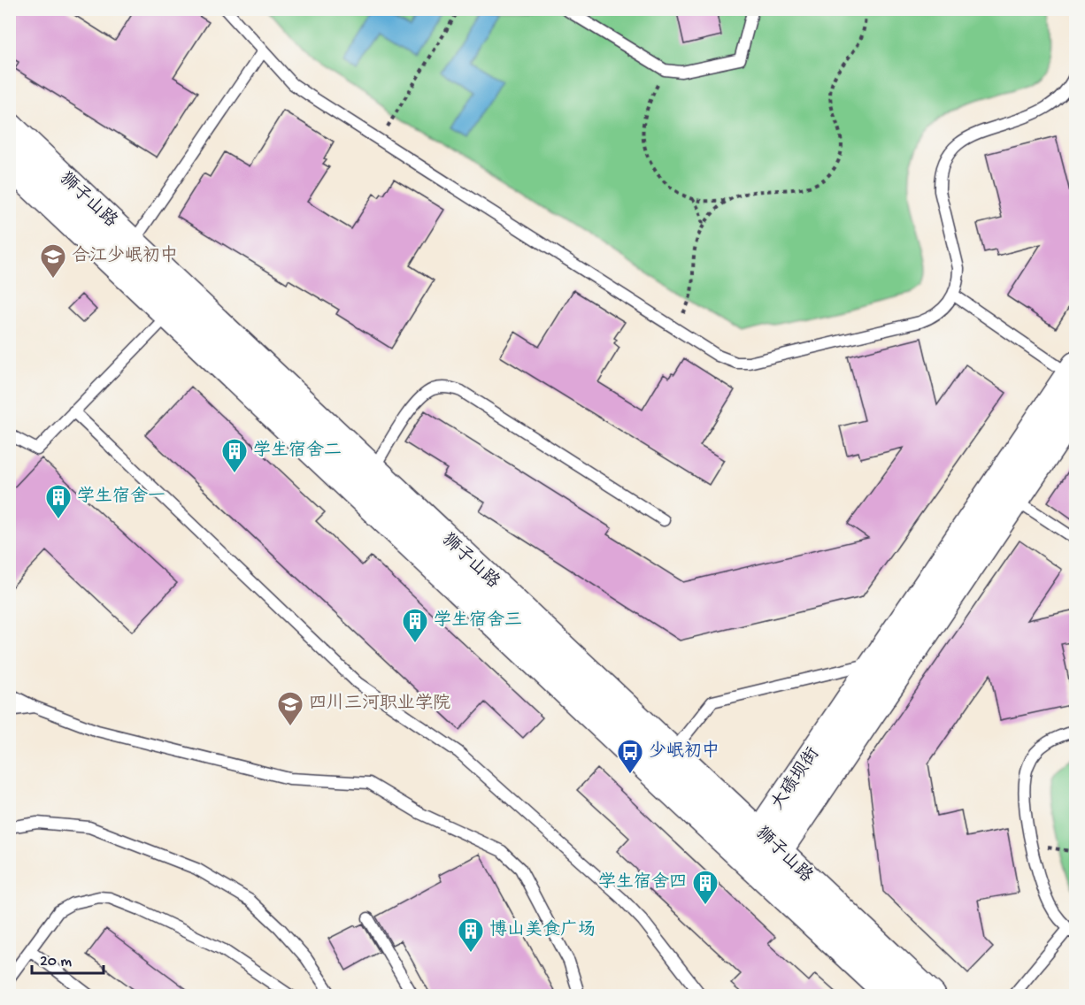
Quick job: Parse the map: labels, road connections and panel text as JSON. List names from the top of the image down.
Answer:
{
  "streets": {
    "street": ["狮子山路", "大碛坝街"]
  },
  "crossings": [
    ["狮子山路", "大碛坝街"]
  ],
  "places": {
    "school or university": ["合江少岷初中", "四川三河职业学院"],
    "building": [
      "学生宿舍二",
      "学生宿舍一",
      "学生宿舍三",
      "学生宿舍四",
      "博山美食广场"
    ],
    "bus stop": ["少岷初中"]
  },
  "scale_bar": "20 m"
}
